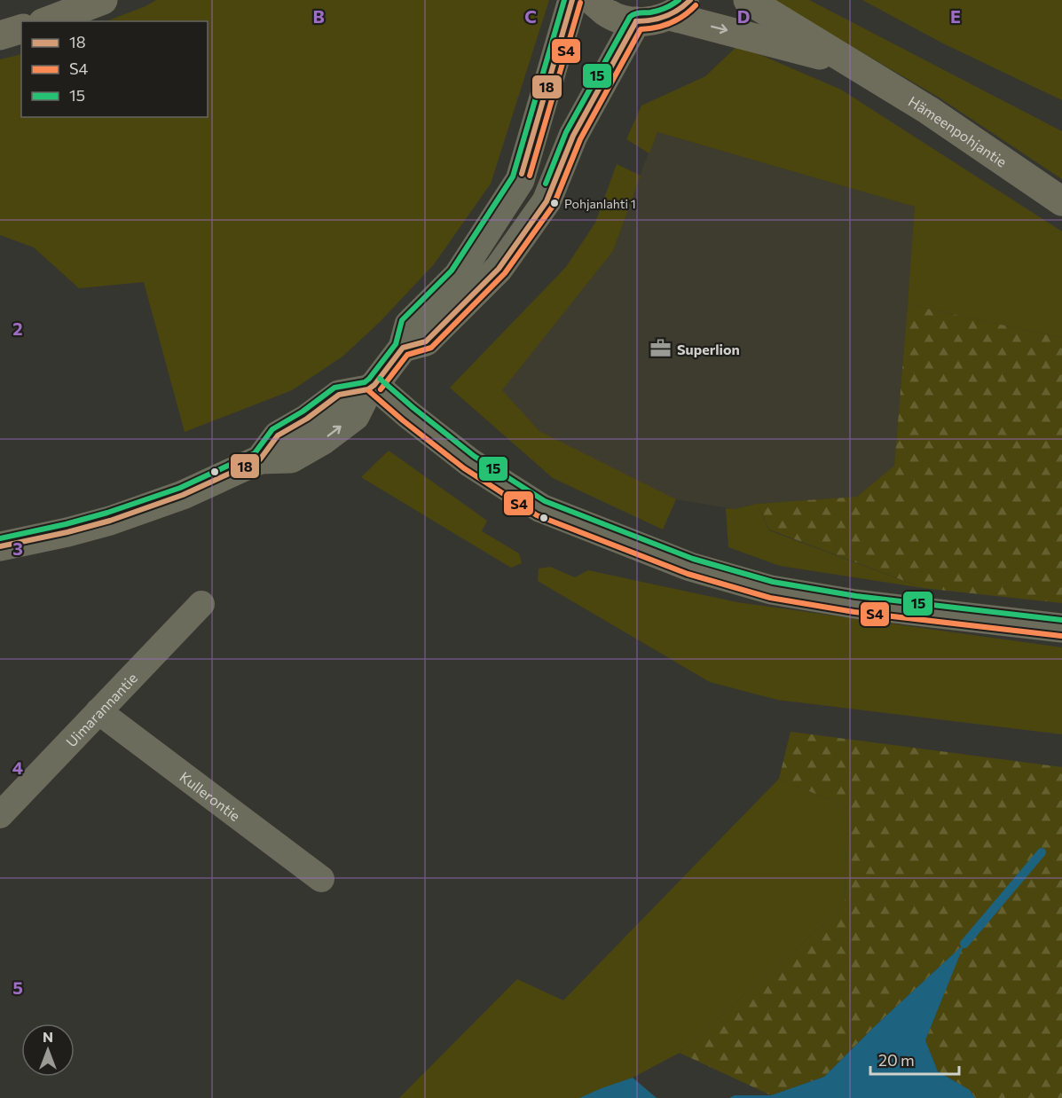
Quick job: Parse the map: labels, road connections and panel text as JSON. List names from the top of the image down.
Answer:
{
  "streets": {
    "main road": ["Hämeenpohjantie"],
    "street": ["Uimarannantie", "Kullerontie"]
  },
  "crossings": [
    ["Uimarannantie", "Kullerontie"]
  ],
  "places": {
    "other": ["Pohjanlahti 1"],
    "office": ["Superlion"]
  },
  "lines": ["transit line 18", "transit line 15", "transit line S4"],
  "legend": ["18", "S4", "15"],
  "scale_bar": "20 m",
  "north": "top",
  "grid": {
    "columns": [
      "B",
      "C",
      "D",
      "E"
    ],
    "rows": [
      "2",
      "3",
      "4",
      "5"
    ]
  }
}
